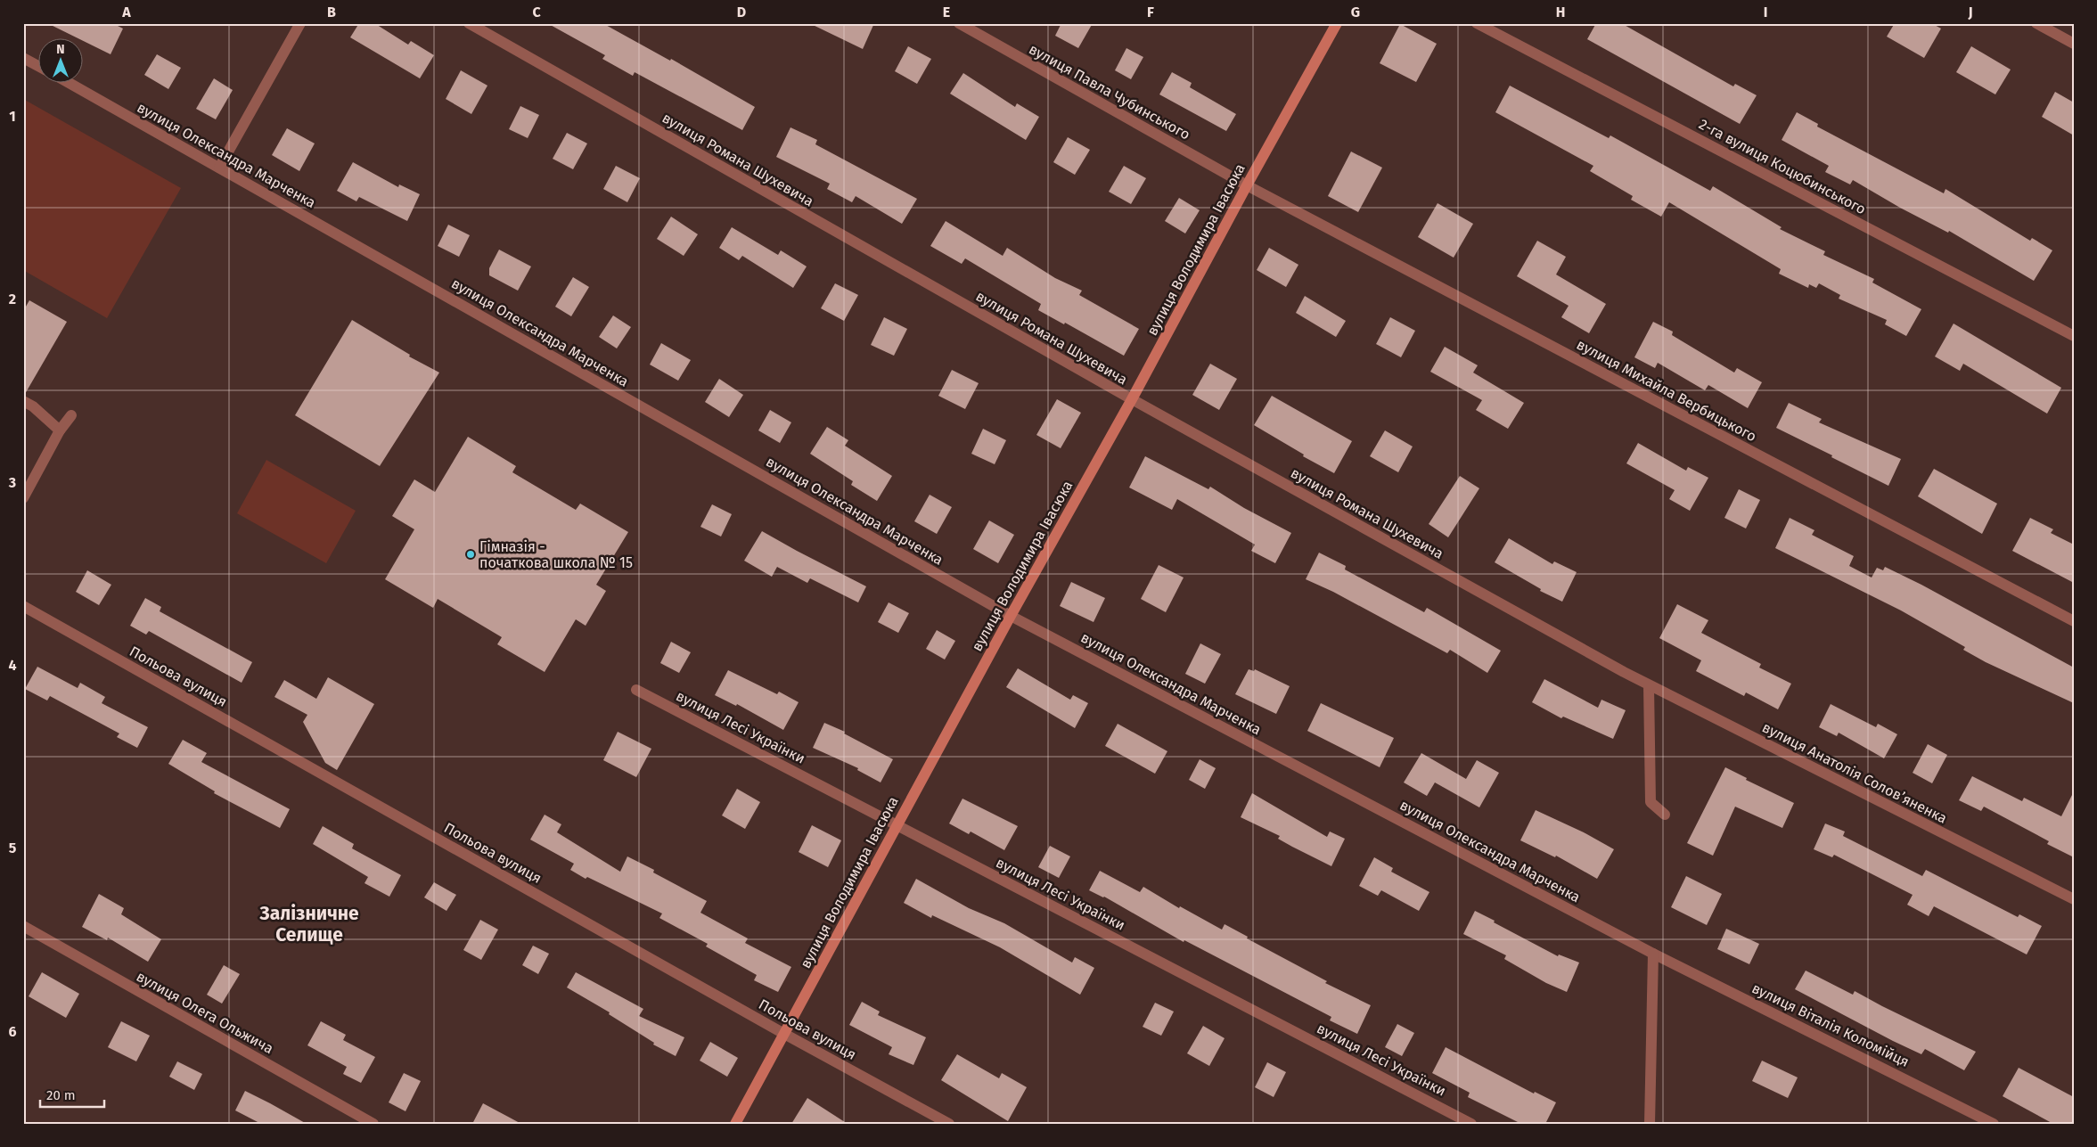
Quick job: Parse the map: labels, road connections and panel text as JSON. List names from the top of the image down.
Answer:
{
  "streets": {
    "street": [
      "вулиця Павла Чубинського",
      "вулиця Олександра Марченка",
      "вулиця Романа Шухевича",
      "2-га вулиця Коцюбинського",
      "вулиця Володимира Івасюка",
      "вулиця Михайла Вербицького",
      "Польова вулиця",
      "вулиця Лесі Українки",
      "вулиця Анатолія Соловʼяненка",
      "вулиця Олега Ольжича",
      "вулиця Віталія Коломійця"
    ]
  },
  "crossings": [
    ["вулиця Павла Чубинського", "вулиця Володимира Івасюка"],
    ["вулиця Павла Чубинського", "вулиця Михайла Вербицького"],
    ["вулиця Олександра Марченка", "вулиця Володимира Івасюка"],
    ["вулиця Олександра Марченка", "вулиця Віталія Коломійця"],
    ["вулиця Романа Шухевича", "вулиця Володимира Івасюка"],
    ["вулиця Романа Шухевича", "вулиця Анатолія Соловʼяненка"],
    ["вулиця Володимира Івасюка", "вулиця Михайла Вербицького"],
    ["вулиця Володимира Івасюка", "Польова вулиця"],
    ["вулиця Володимира Івасюка", "вулиця Лесі Українки"]
  ],
  "districts": ["Залізничне Селище"],
  "places": ["Гімназія - початкова школа № 15"],
  "scale_bar": "20 m",
  "north": "top",
  "grid": {
    "columns": [
      "A",
      "B",
      "C",
      "D",
      "E",
      "F",
      "G",
      "H",
      "I",
      "J"
    ],
    "rows": [
      "1",
      "2",
      "3",
      "4",
      "5",
      "6"
    ]
  }
}
